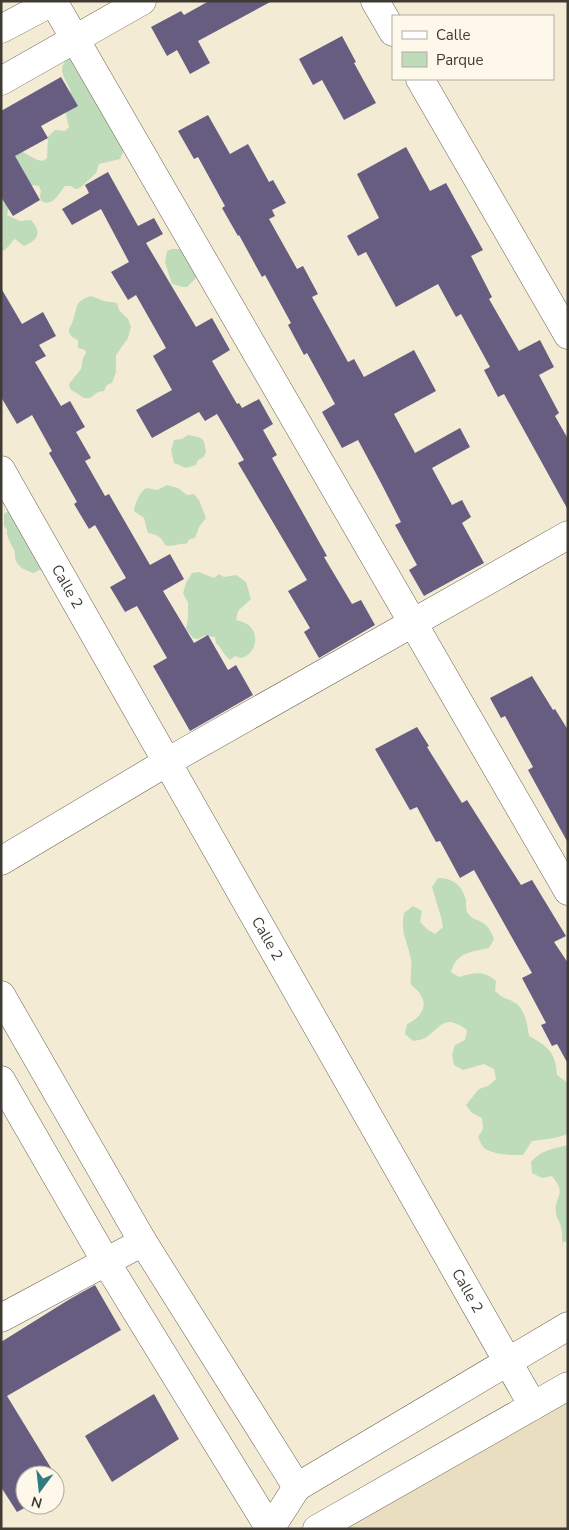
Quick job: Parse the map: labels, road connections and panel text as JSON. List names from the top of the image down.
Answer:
{
  "streets": {
    "street": ["Calle 2"]
  },
  "legend": ["Calle", "Parque"],
  "north": "bottom"
}
